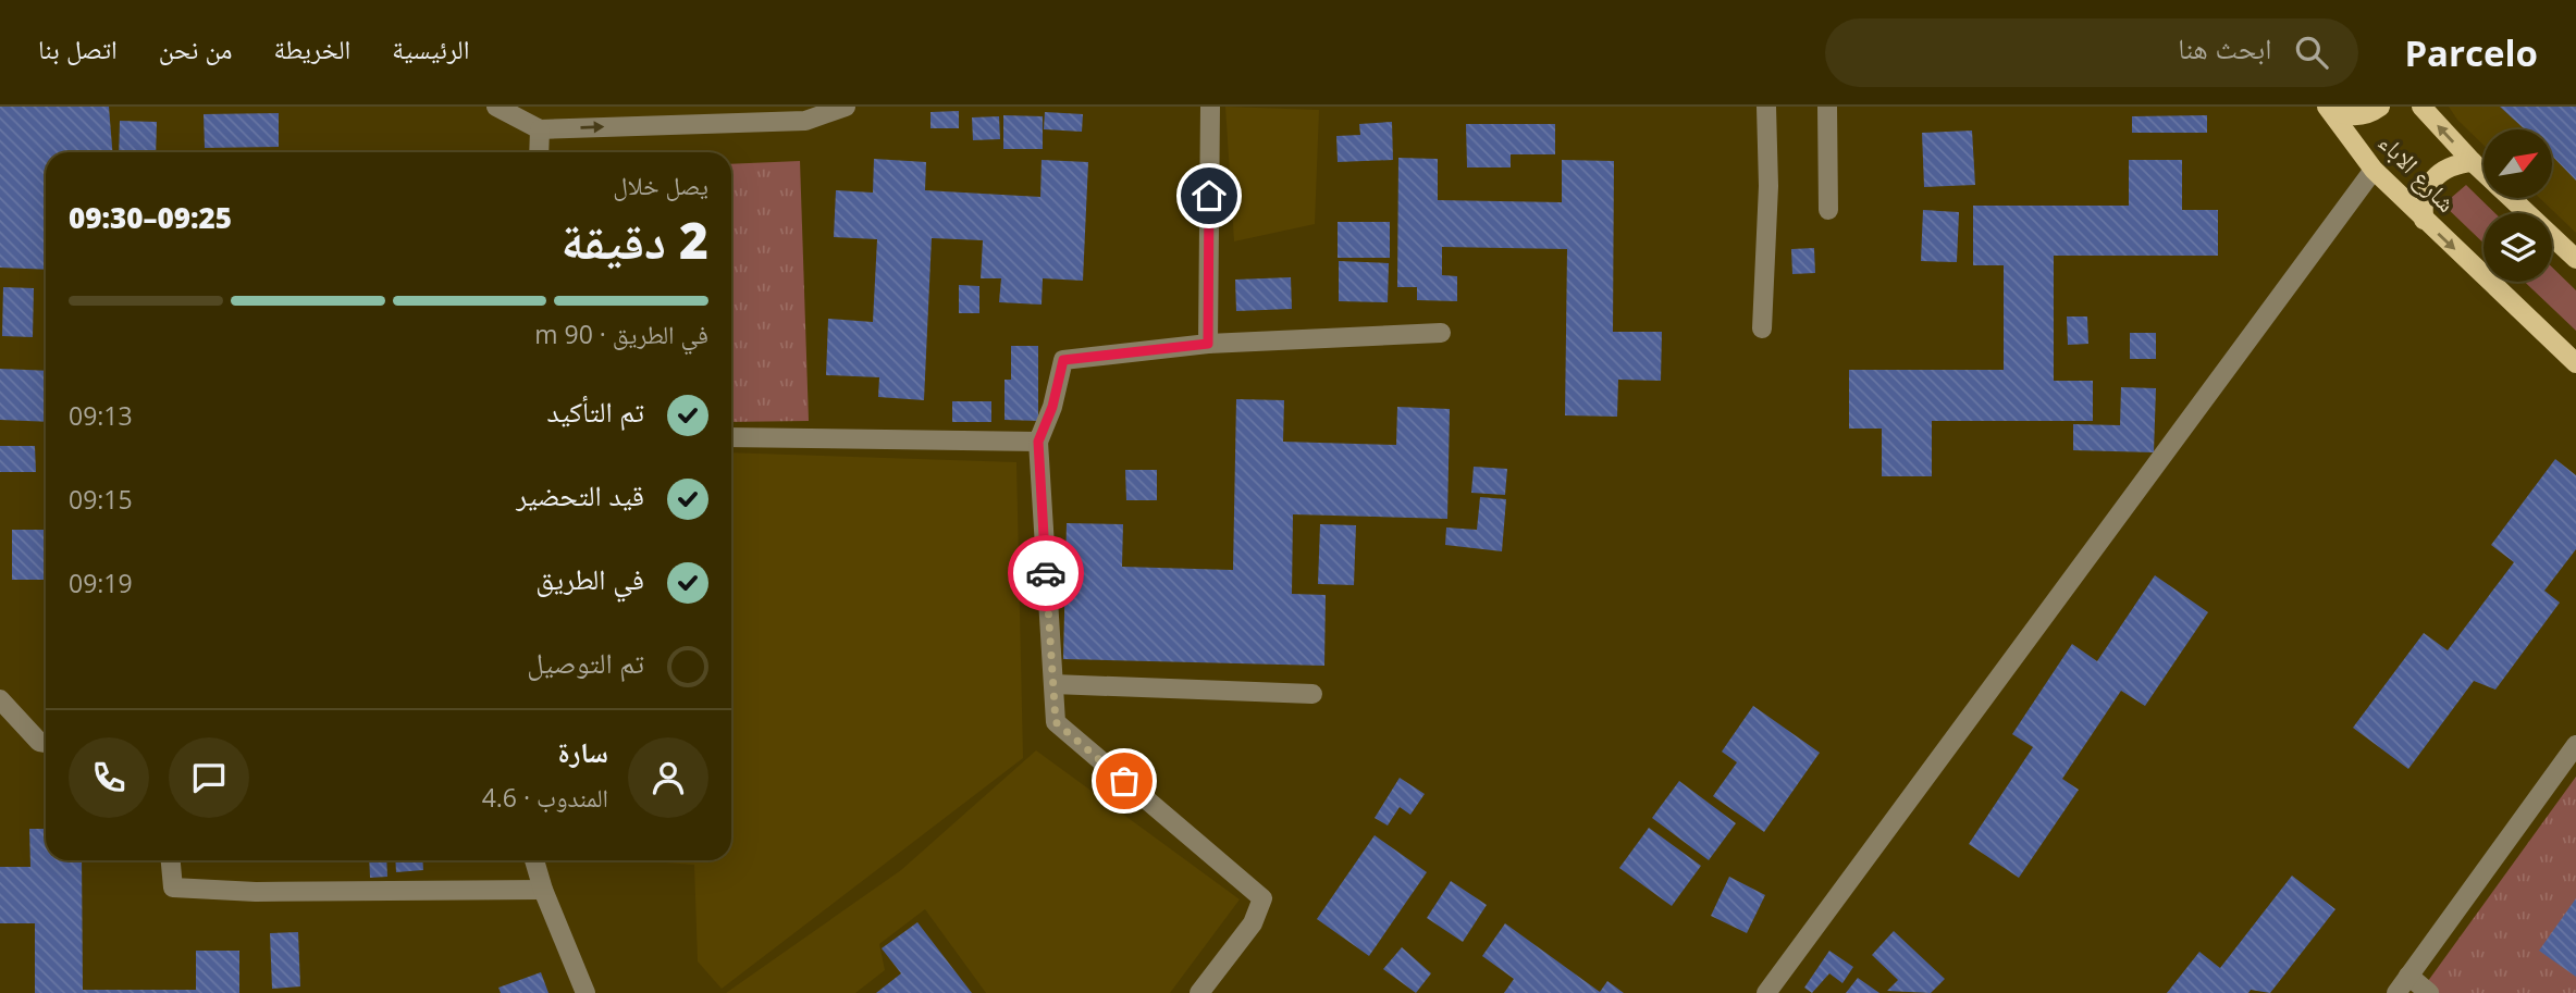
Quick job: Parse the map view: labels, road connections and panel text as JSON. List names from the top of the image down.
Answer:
{
  "streets": {
    "main road": ["شارع الاباء"]
  },
  "north": "top right",
  "page": {
    "header": "Parcelo",
    "search": "ابحث هنا",
    "nav": [
      "الرئيسية",
      "الخريطة",
      "من نحن",
      "اتصل بنا"
    ],
    "heading": ["2 دقيقة", "يصل خلال", "09:25–09:30"],
    "panel": ["سارة", "المندوب · 4.6"],
    "bar": "في الطريق · 90 m",
    "list": [
      ["تم التأكيد", "09:13"],
      ["قيد التحضير", "09:15"],
      ["في الطريق", "09:19"],
      "تم التوصيل"
    ]
  }
}
